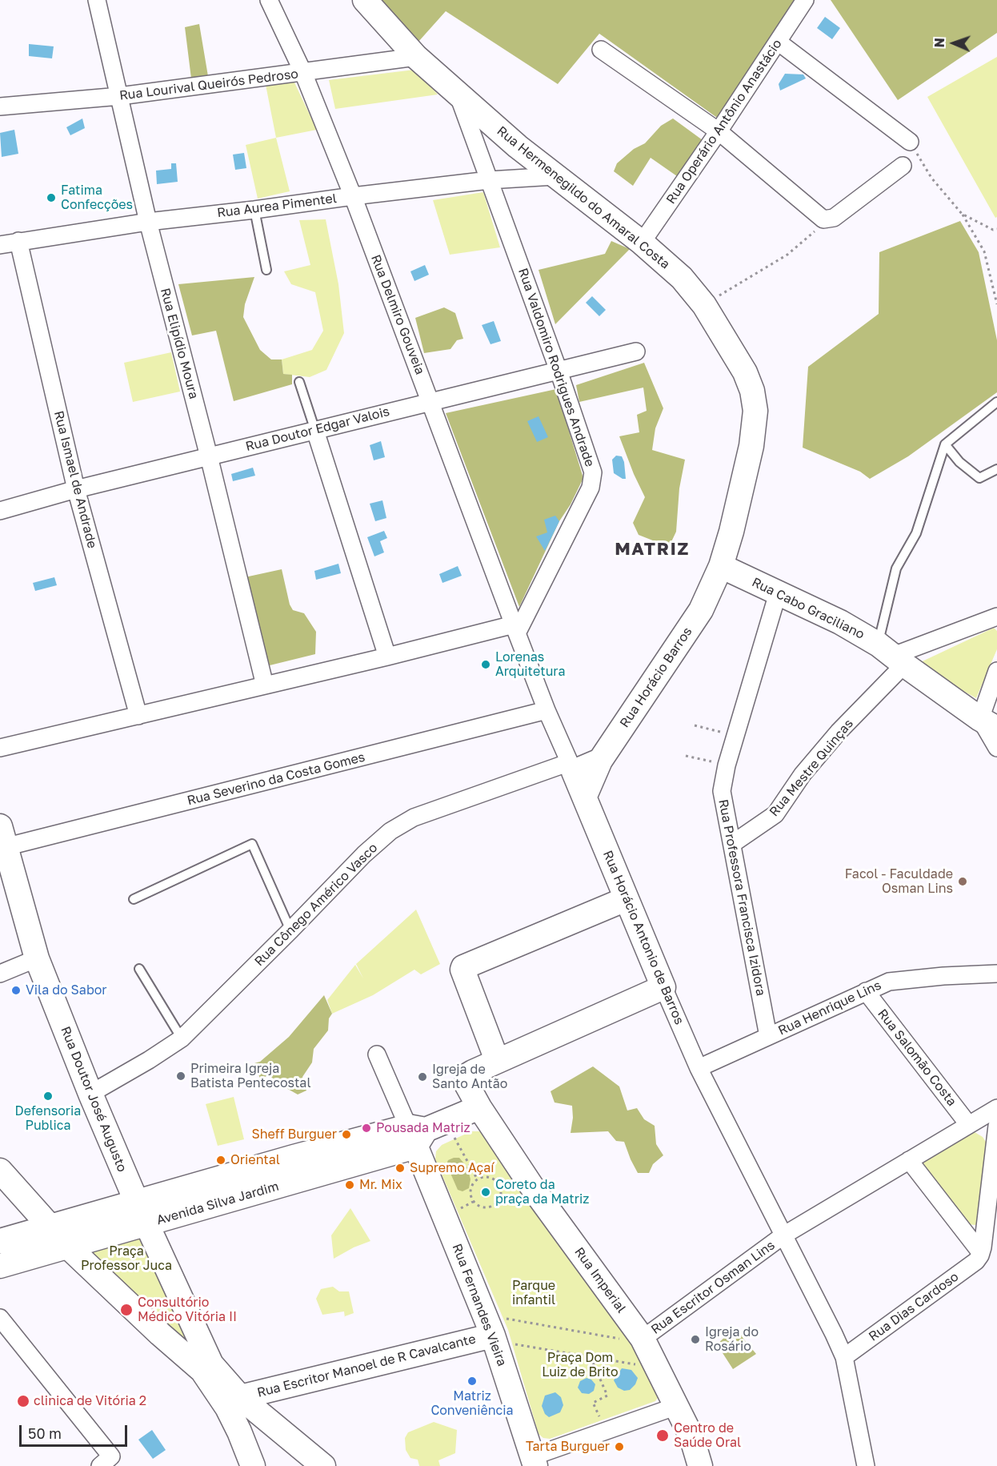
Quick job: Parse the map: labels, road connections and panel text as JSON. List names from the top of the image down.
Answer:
{
  "streets": {
    "main road": [
      "Rua Hermenegildo do Amaral Costa",
      "Rua Cabo Graciliano",
      "Rua Horácio Barros",
      "Rua Horácio Antonio de Barros",
      "Rua Doutor José Augusto",
      "Avenida Silva Jardim",
      "Rua Imperial",
      "Rua Fernandes Vieira",
      "Rua Escritor Manoel de R Cavalcante"
    ],
    "street": [
      "Rua Lourival Queirós Pedroso",
      "Rua Operário Antônio Anastácio",
      "Rua Aurea Pimentel",
      "Rua Delmiro Gouveia",
      "Rua Elipídio Moura",
      "Rua Valdomiro Rodrigues Andrade",
      "Rua Doutor Edgar Valois",
      "Rua Ismael de Andrade",
      "Rua Mestre Quinças",
      "Rua Severino da Costa Gomes",
      "Rua Professora Francisca Izidora",
      "Rua Cônego Américo Vasco",
      "Rua Henrique Lins",
      "Rua Salomão Costa",
      "Rua Escritor Osman Lins",
      "Rua Dias Cardoso"
    ]
  },
  "crossings": [
    ["Rua Lourival Queirós Pedroso", "Rua Hermenegildo do Amaral Costa"],
    ["Rua Lourival Queirós Pedroso", "Rua Delmiro Gouveia"],
    ["Rua Lourival Queirós Pedroso", "Rua Elipídio Moura"],
    ["Rua Operário Antônio Anastácio", "Rua Hermenegildo do Amaral Costa"],
    ["Rua Hermenegildo do Amaral Costa", "Rua Aurea Pimentel"],
    ["Rua Hermenegildo do Amaral Costa", "Rua Valdomiro Rodrigues Andrade"],
    ["Rua Hermenegildo do Amaral Costa", "Rua Cabo Graciliano"],
    ["Rua Hermenegildo do Amaral Costa", "Rua Horácio Barros"],
    ["Rua Aurea Pimentel", "Rua Delmiro Gouveia"],
    ["Rua Aurea Pimentel", "Rua Elipídio Moura"],
    ["Rua Aurea Pimentel", "Rua Valdomiro Rodrigues Andrade"],
    ["Rua Aurea Pimentel", "Rua Ismael de Andrade"],
    ["Rua Delmiro Gouveia", "Rua Valdomiro Rodrigues Andrade"],
    ["Rua Delmiro Gouveia", "Rua Doutor Edgar Valois"],
    ["Rua Delmiro Gouveia", "Rua Horácio Antonio de Barros"],
    ["Rua Elipídio Moura", "Rua Doutor Edgar Valois"],
    ["Rua Valdomiro Rodrigues Andrade", "Rua Doutor Edgar Valois"],
    ["Rua Valdomiro Rodrigues Andrade", "Rua Horácio Antonio de Barros"],
    ["Rua Doutor Edgar Valois", "Rua Ismael de Andrade"],
    ["Rua Cabo Graciliano", "Rua Horácio Barros"],
    ["Rua Cabo Graciliano", "Rua Mestre Quinças"],
    ["Rua Cabo Graciliano", "Rua Professora Francisca Izidora"],
    ["Rua Horácio Barros", "Rua Horácio Antonio de Barros"],
    ["Rua Mestre Quinças", "Rua Professora Francisca Izidora"],
    ["Rua Severino da Costa Gomes", "Rua Horácio Antonio de Barros"],
    ["Rua Severino da Costa Gomes", "Rua Doutor José Augusto"],
    ["Rua Professora Francisca Izidora", "Rua Henrique Lins"],
    ["Rua Cônego Américo Vasco", "Rua Horácio Antonio de Barros"],
    ["Rua Cônego Américo Vasco", "Rua Doutor José Augusto"],
    ["Rua Horácio Antonio de Barros", "Rua Henrique Lins"],
    ["Rua Horácio Antonio de Barros", "Rua Imperial"],
    ["Rua Horácio Antonio de Barros", "Rua Escritor Osman Lins"],
    ["Rua Henrique Lins", "Rua Salomão Costa"],
    ["Rua Salomão Costa", "Rua Escritor Osman Lins"],
    ["Rua Doutor José Augusto", "Avenida Silva Jardim"],
    ["Avenida Silva Jardim", "Rua Imperial"],
    ["Avenida Silva Jardim", "Rua Fernandes Vieira"],
    ["Rua Imperial", "Rua Escritor Osman Lins"],
    ["Rua Fernandes Vieira", "Rua Escritor Manoel de R Cavalcante"]
  ],
  "districts": ["MATRIZ"],
  "parks": ["Praça Professor Juca", "Parque infantil", "Praça Dom Luiz de Brito"],
  "places": [
    "Fatima Confecções",
    "Lorenas Arquitetura",
    "Facol - Faculdade Osman Lins",
    "Vila do Sabor",
    "Primeira Igreja Batista Pentecostal",
    "Igreja de Santo Antão",
    "Defensoria Publica",
    "Pousada Matriz",
    "Sheff Burguer",
    "Oriental",
    "Supremo Açaí",
    "Mr. Mix",
    "Coreto da praça da Matriz",
    "Consultório Médico Vitória II",
    "Igreja do Rosário",
    "Matriz Conveniência",
    "clinica de Vitória 2",
    "Centro de Saúde Oral",
    "Tarta Burguer"
  ],
  "scale_bar": "50 m",
  "north": "left"
}
